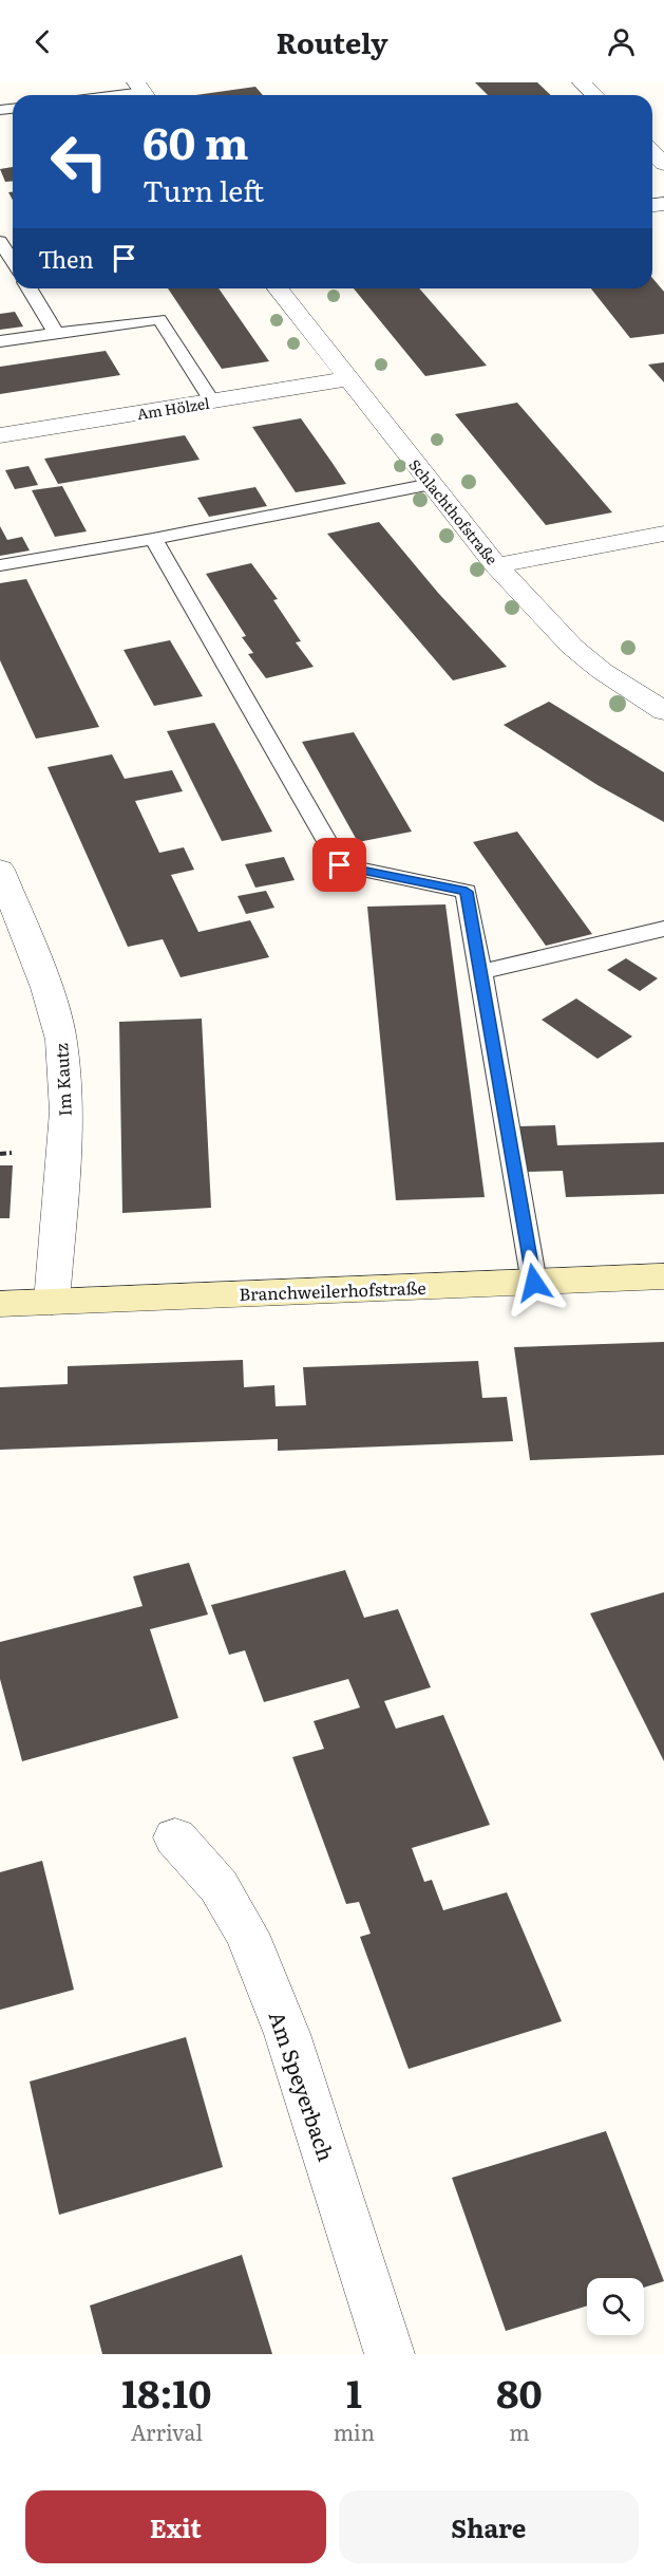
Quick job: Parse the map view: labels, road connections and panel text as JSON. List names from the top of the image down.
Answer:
{
  "streets": {
    "street": [
      "Am Hölzel",
      "Schlachthofstraße",
      "Im Kautz",
      "Branchweilerhofstraße",
      "Am Speyerbach"
    ]
  },
  "crossings": [
    ["Am Hölzel", "Schlachthofstraße"],
    ["Im Kautz", "Branchweilerhofstraße"]
  ],
  "page": {
    "header": "Routely",
    "turn": ["60 m", "Turn left"],
    "then": "Then",
    "eta": [
      "18:10",
      "Arrival",
      "1",
      "min",
      "80",
      "m"
    ],
    "buttons": ["Exit", "Share"]
  }
}
